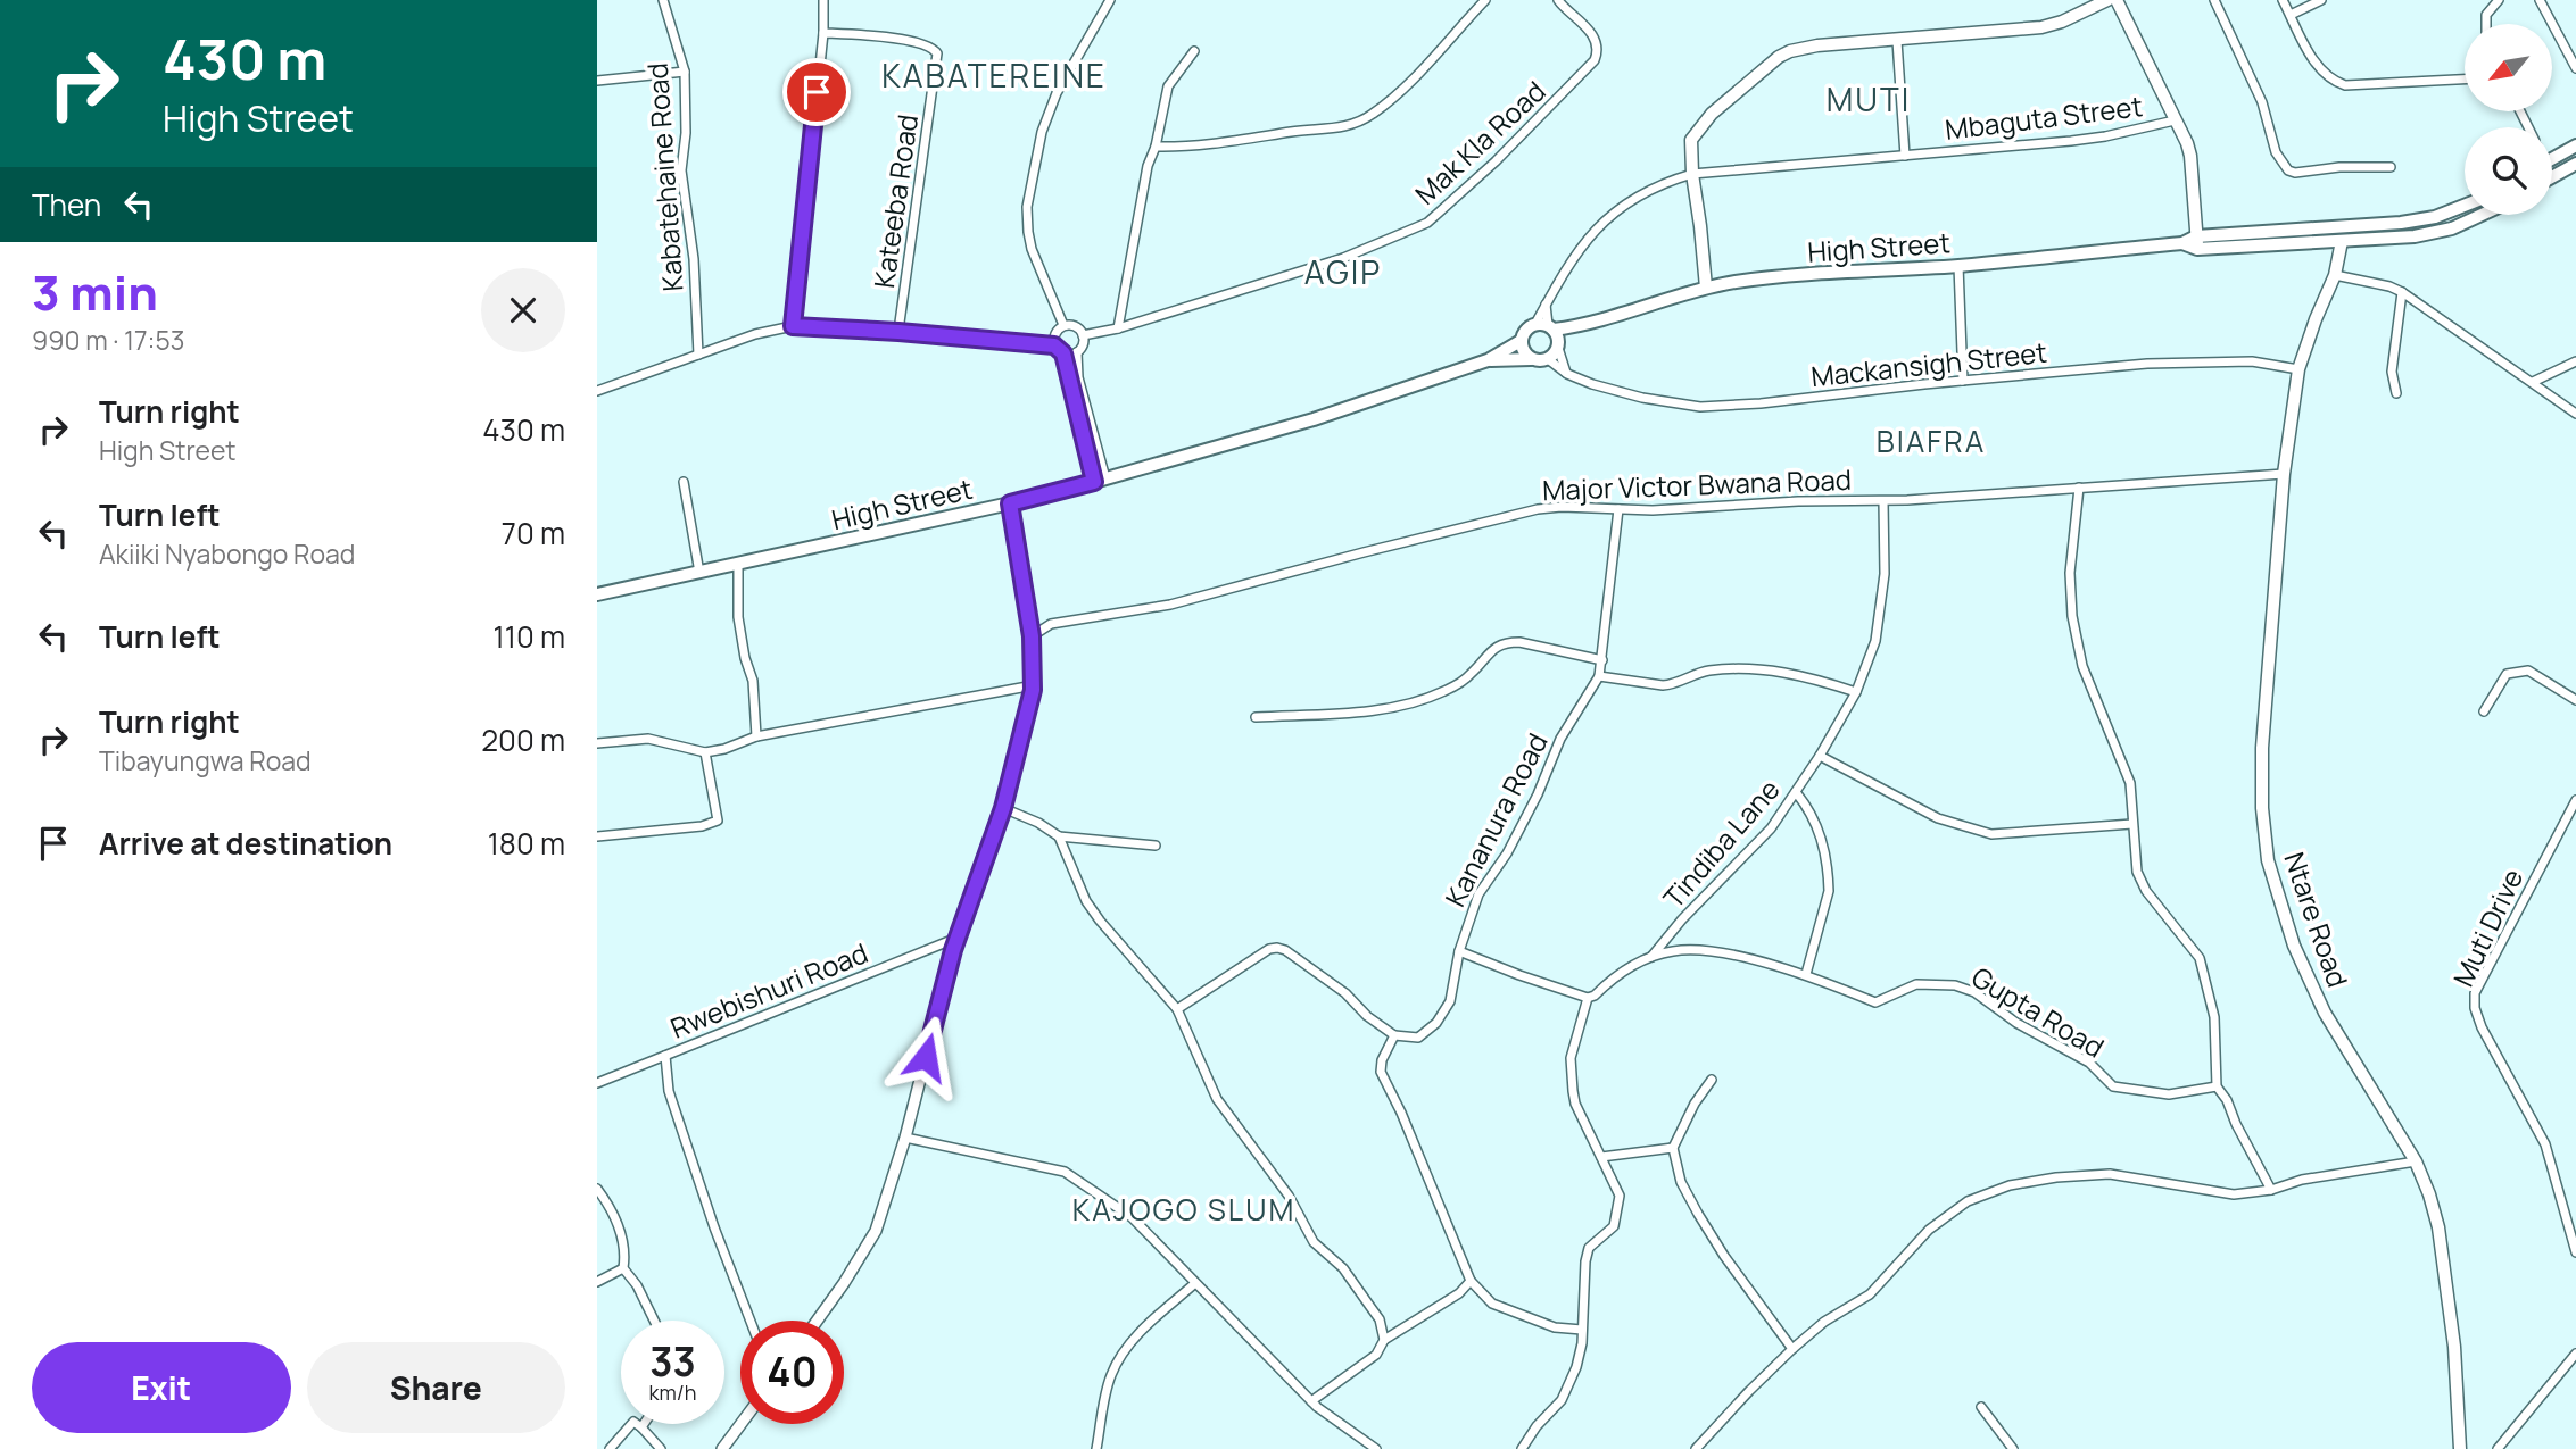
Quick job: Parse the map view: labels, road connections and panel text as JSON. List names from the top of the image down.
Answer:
{
  "streets": {
    "main road": ["High Street", "Ntare Road"],
    "street": [
      "Mbaguta Street",
      "Mak Kla Road",
      "Kabatehaine Road",
      "Kateeba Road",
      "Mackansigh Street",
      "Major Victor Bwana Road",
      "Kananura Road",
      "Tindiba Lane",
      "Muti Drive",
      "Rwebishuri Road",
      "Gupta Road"
    ]
  },
  "crossings": [
    ["Mbaguta Street", "High Street"],
    ["Mbaguta Street", "Mackansigh Street"],
    ["High Street", "Mackansigh Street"],
    ["High Street", "Ntare Road"],
    ["Mackansigh Street", "Ntare Road"],
    ["Major Victor Bwana Road", "Kananura Road"],
    ["Major Victor Bwana Road", "Tindiba Lane"],
    ["Major Victor Bwana Road", "Ntare Road"],
    ["Tindiba Lane", "Gupta Road"]
  ],
  "districts": [
    "KABATEREINE",
    "MUTI",
    "AGIP",
    "BIAFRA",
    "KAJOGO SLUM"
  ],
  "north": "bottom left",
  "page": {
    "turn": ["430 m", "High Street"],
    "then": "Then",
    "heading": ["3 min", "990 m · 17:53"],
    "list": [
      {
        "name": "Turn right",
        "note": "High Street",
        "value": "430 m"
      },
      {
        "name": "Turn left",
        "note": "Akiiki Nyabongo Road",
        "value": "70 m"
      },
      {
        "name": "Turn left",
        "value": "110 m"
      },
      {
        "name": "Turn right",
        "note": "Tibayungwa Road",
        "value": "200 m"
      },
      {
        "name": "Arrive at destination",
        "value": "180 m"
      }
    ],
    "speed": "33 km/h",
    "limit": "40",
    "buttons": ["Exit", "Share"]
  }
}
